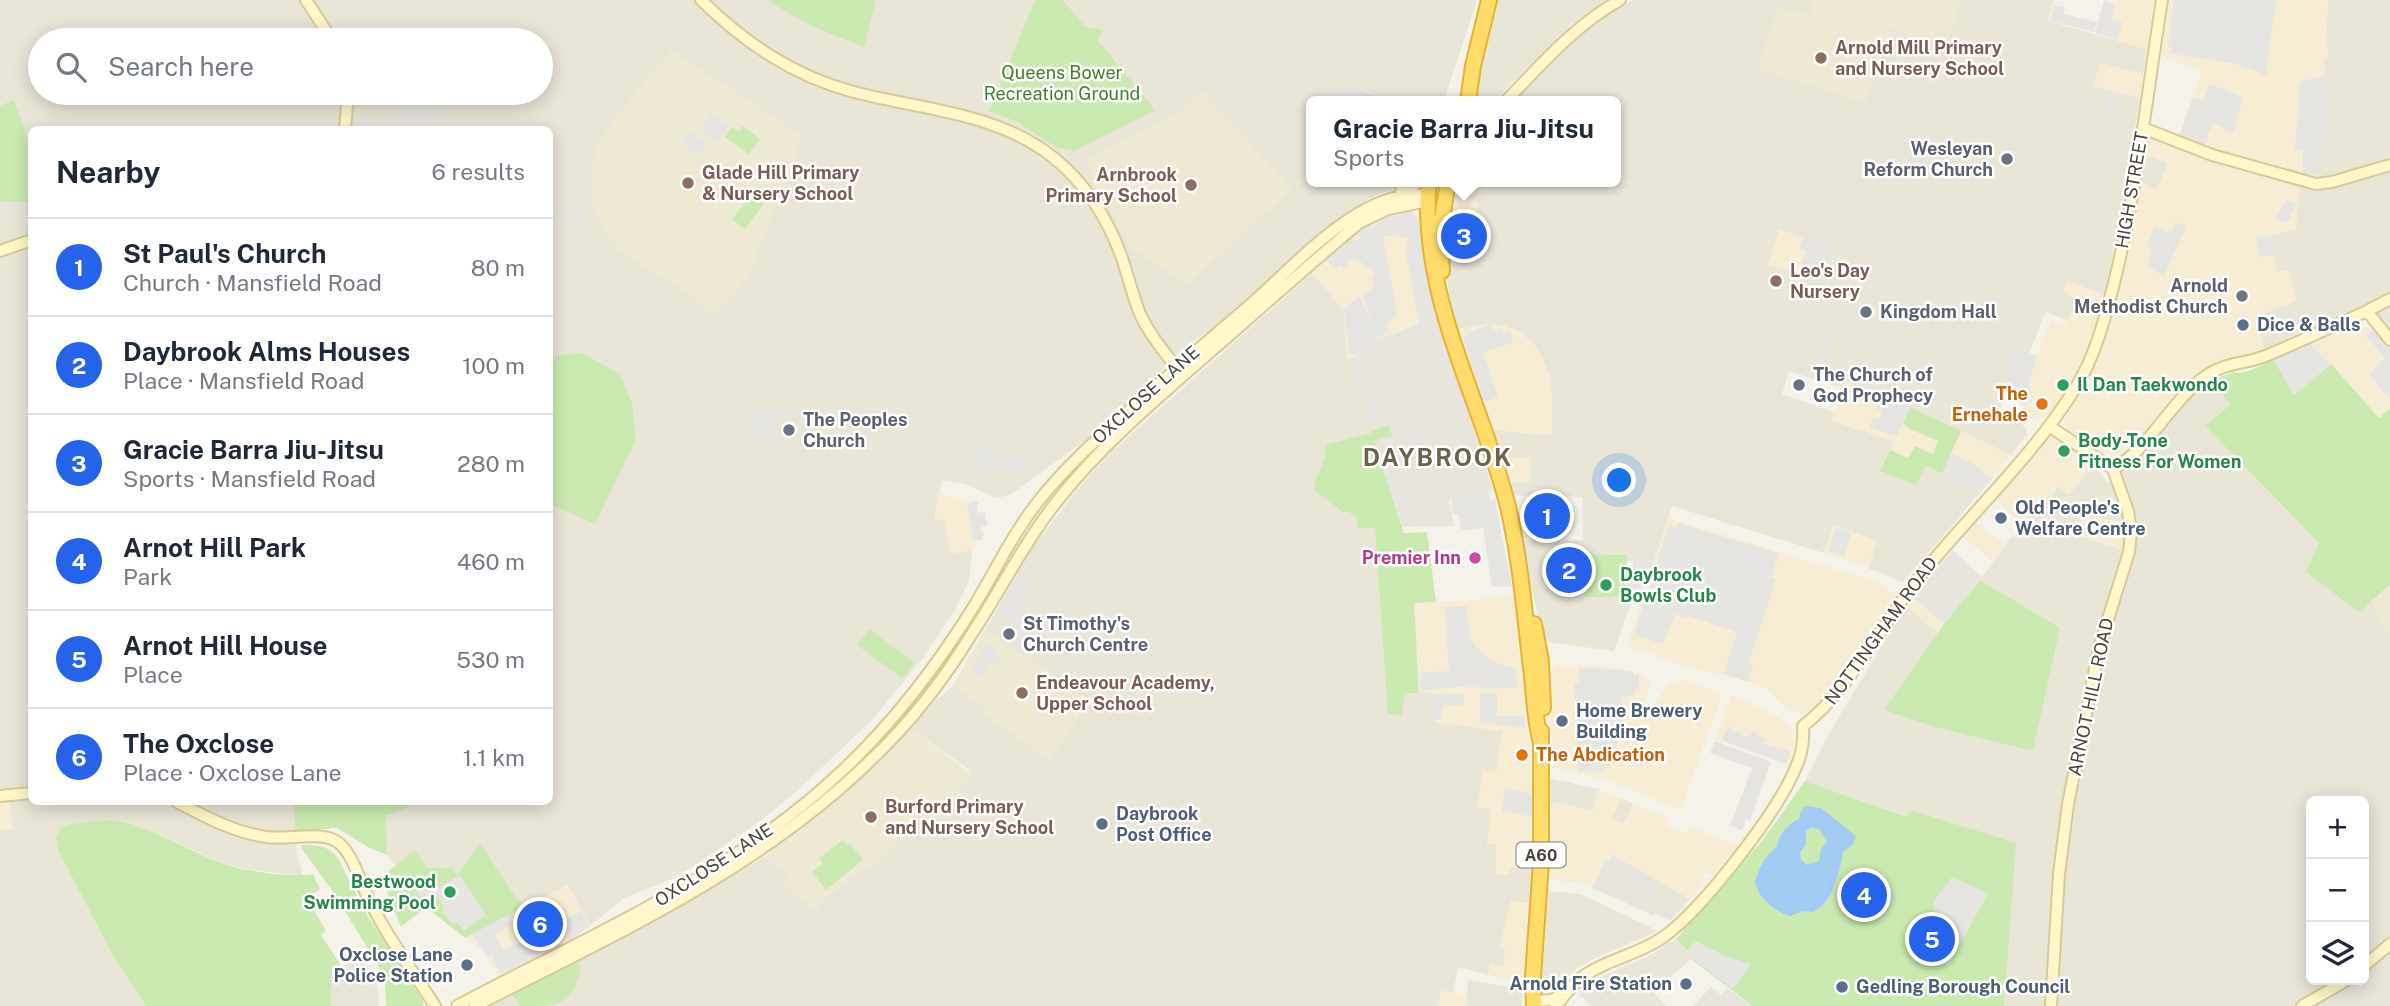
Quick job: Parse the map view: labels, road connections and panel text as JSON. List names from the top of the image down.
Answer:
{
  "streets": {
    "highway": ["A60"],
    "street": [
      "HIGH STREET",
      "OXCLOSE LANE",
      "NOTTINGHAM ROAD",
      "ARNOT HILL ROAD"
    ]
  },
  "crossings": [
    ["HIGH STREET", "NOTTINGHAM ROAD"],
    ["OXCLOSE LANE", "A60"],
    ["NOTTINGHAM ROAD", "A60"]
  ],
  "districts": ["DAYBROOK"],
  "parks": ["Queens Bower Recreation Ground"],
  "places": [
    "Arnold Mill Primary and Nursery School",
    "Wesleyan Reform Church",
    "Glade Hill Primary & Nursery School",
    "Arnbrook Primary School",
    "Leo's Day Nursery",
    "Arnold Methodist Church",
    "Kingdom Hall",
    "Dice & Balls",
    "The Church of God Prophecy",
    "Il Dan Taekwondo",
    "The Ernehale",
    "The Peoples Church",
    "Body-Tone Fitness For Women",
    "Old People's Welfare Centre",
    "Premier Inn",
    "Daybrook Bowls Club",
    "St Timothy's Church Centre",
    "Endeavour Academy, Upper School",
    "Home Brewery Building",
    "The Abdication",
    "Burford Primary and Nursery School",
    "Daybrook Post Office",
    "Bestwood Swimming Pool",
    "Oxclose Lane Police Station",
    "Arnold Fire Station",
    "Gedling Borough Council"
  ],
  "page": {
    "search": "Search here",
    "popup": ["Gracie Barra Jiu-Jitsu", "Sports"],
    "heading": ["Nearby", "6 results"],
    "pins": [
      "3",
      "1",
      "2",
      "4",
      "6",
      "5"
    ],
    "list": [
      {
        "mark": "1",
        "name": "St Paul's Church",
        "note": "Church · Mansfield Road",
        "value": "80 m"
      },
      {
        "mark": "2",
        "name": "Daybrook Alms Houses",
        "note": "Place · Mansfield Road",
        "value": "100 m"
      },
      {
        "mark": "3",
        "name": "Gracie Barra Jiu-Jitsu",
        "note": "Sports · Mansfield Road",
        "value": "280 m"
      },
      {
        "mark": "4",
        "name": "Arnot Hill Park",
        "note": "Park",
        "value": "460 m"
      },
      {
        "mark": "5",
        "name": "Arnot Hill House",
        "note": "Place",
        "value": "530 m"
      },
      {
        "mark": "6",
        "name": "The Oxclose",
        "note": "Place · Oxclose Lane",
        "value": "1.1 km"
      }
    ],
    "map_buttons": ["+", "−"]
  }
}
